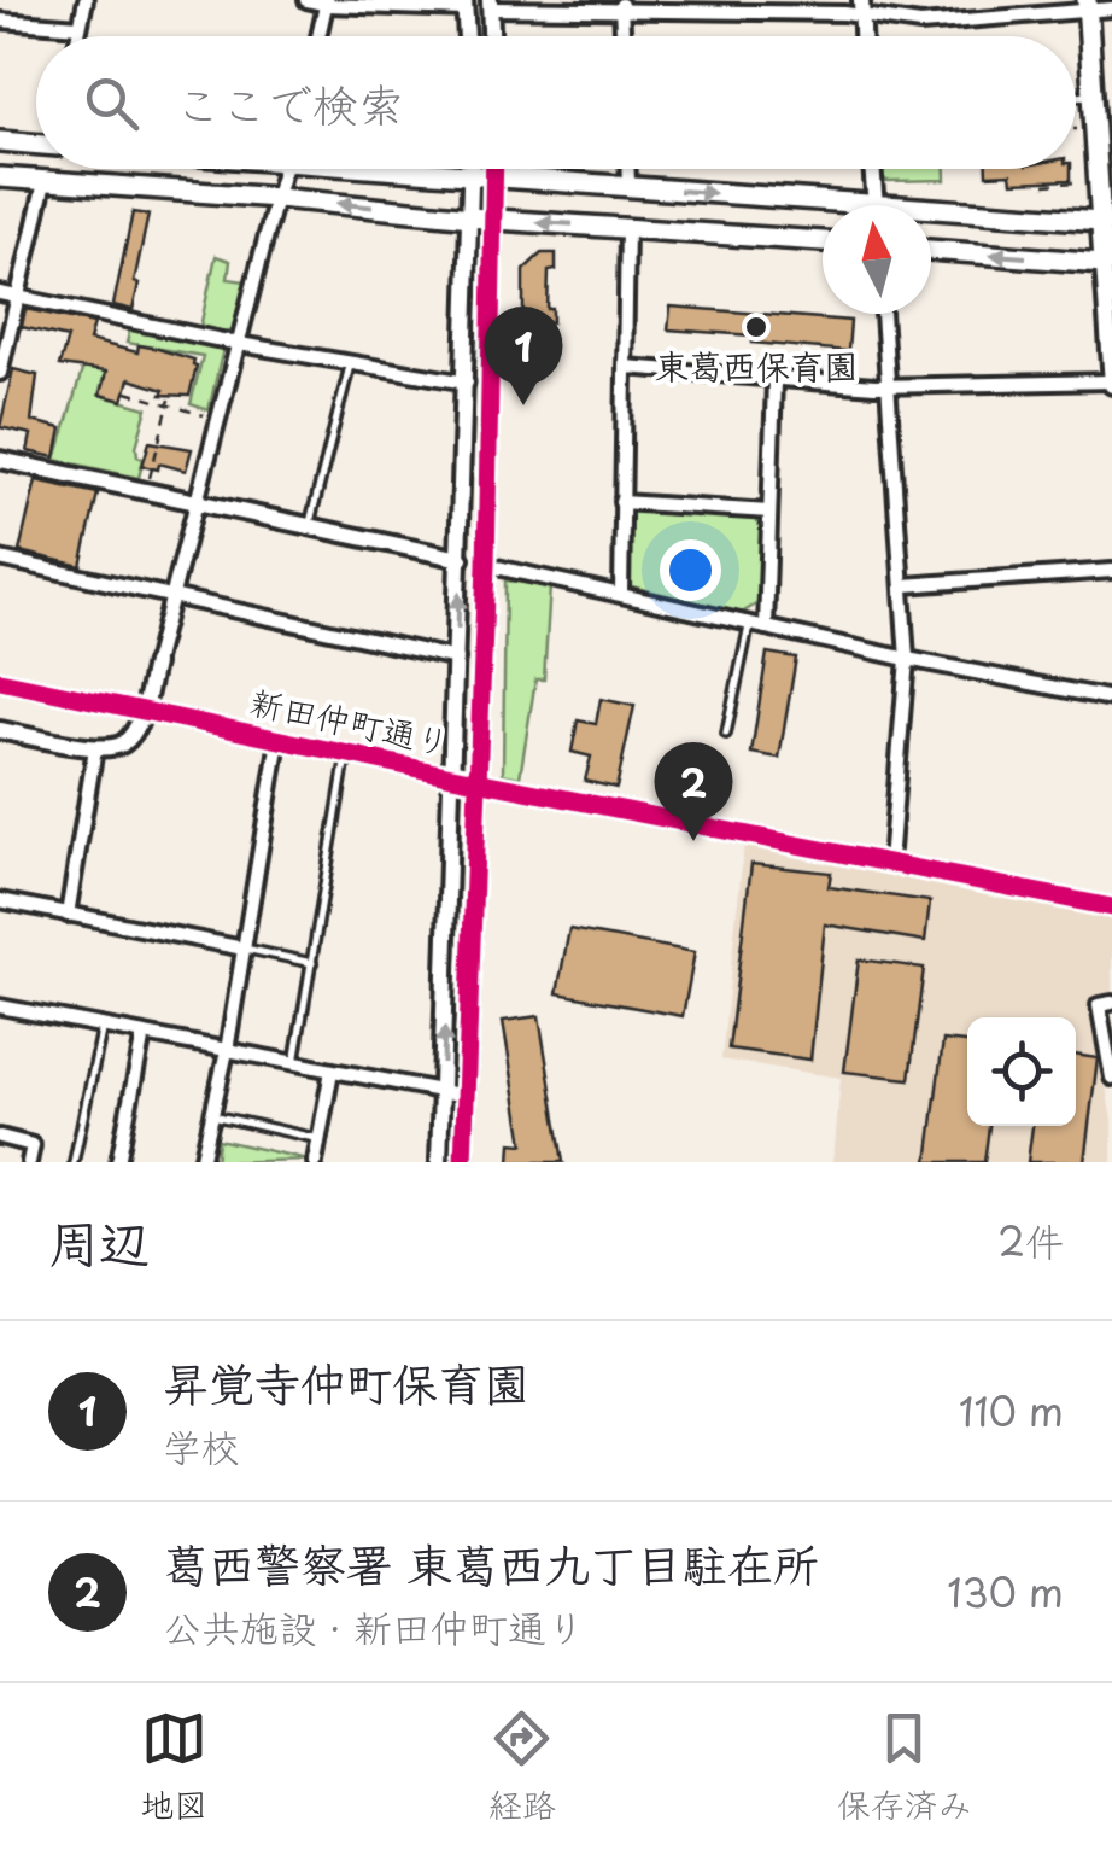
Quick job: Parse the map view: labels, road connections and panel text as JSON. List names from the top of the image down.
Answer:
{
  "streets": {
    "street": ["新田仲町通り"]
  },
  "places": ["東葛西保育園"],
  "north": "top",
  "page": {
    "search": "ここで検索",
    "pins": ["1", "2"],
    "heading": ["周辺", "2件"],
    "list": [
      {
        "mark": "1",
        "name": "昇覚寺仲町保育園",
        "note": "学校",
        "value": "110 m"
      },
      {
        "mark": "2",
        "name": "葛西警察署 東葛西九丁目駐在所",
        "note": "公共施設 · 新田仲町通り",
        "value": "130 m"
      }
    ],
    "nav": ["地図", "経路", "保存済み"]
  }
}
